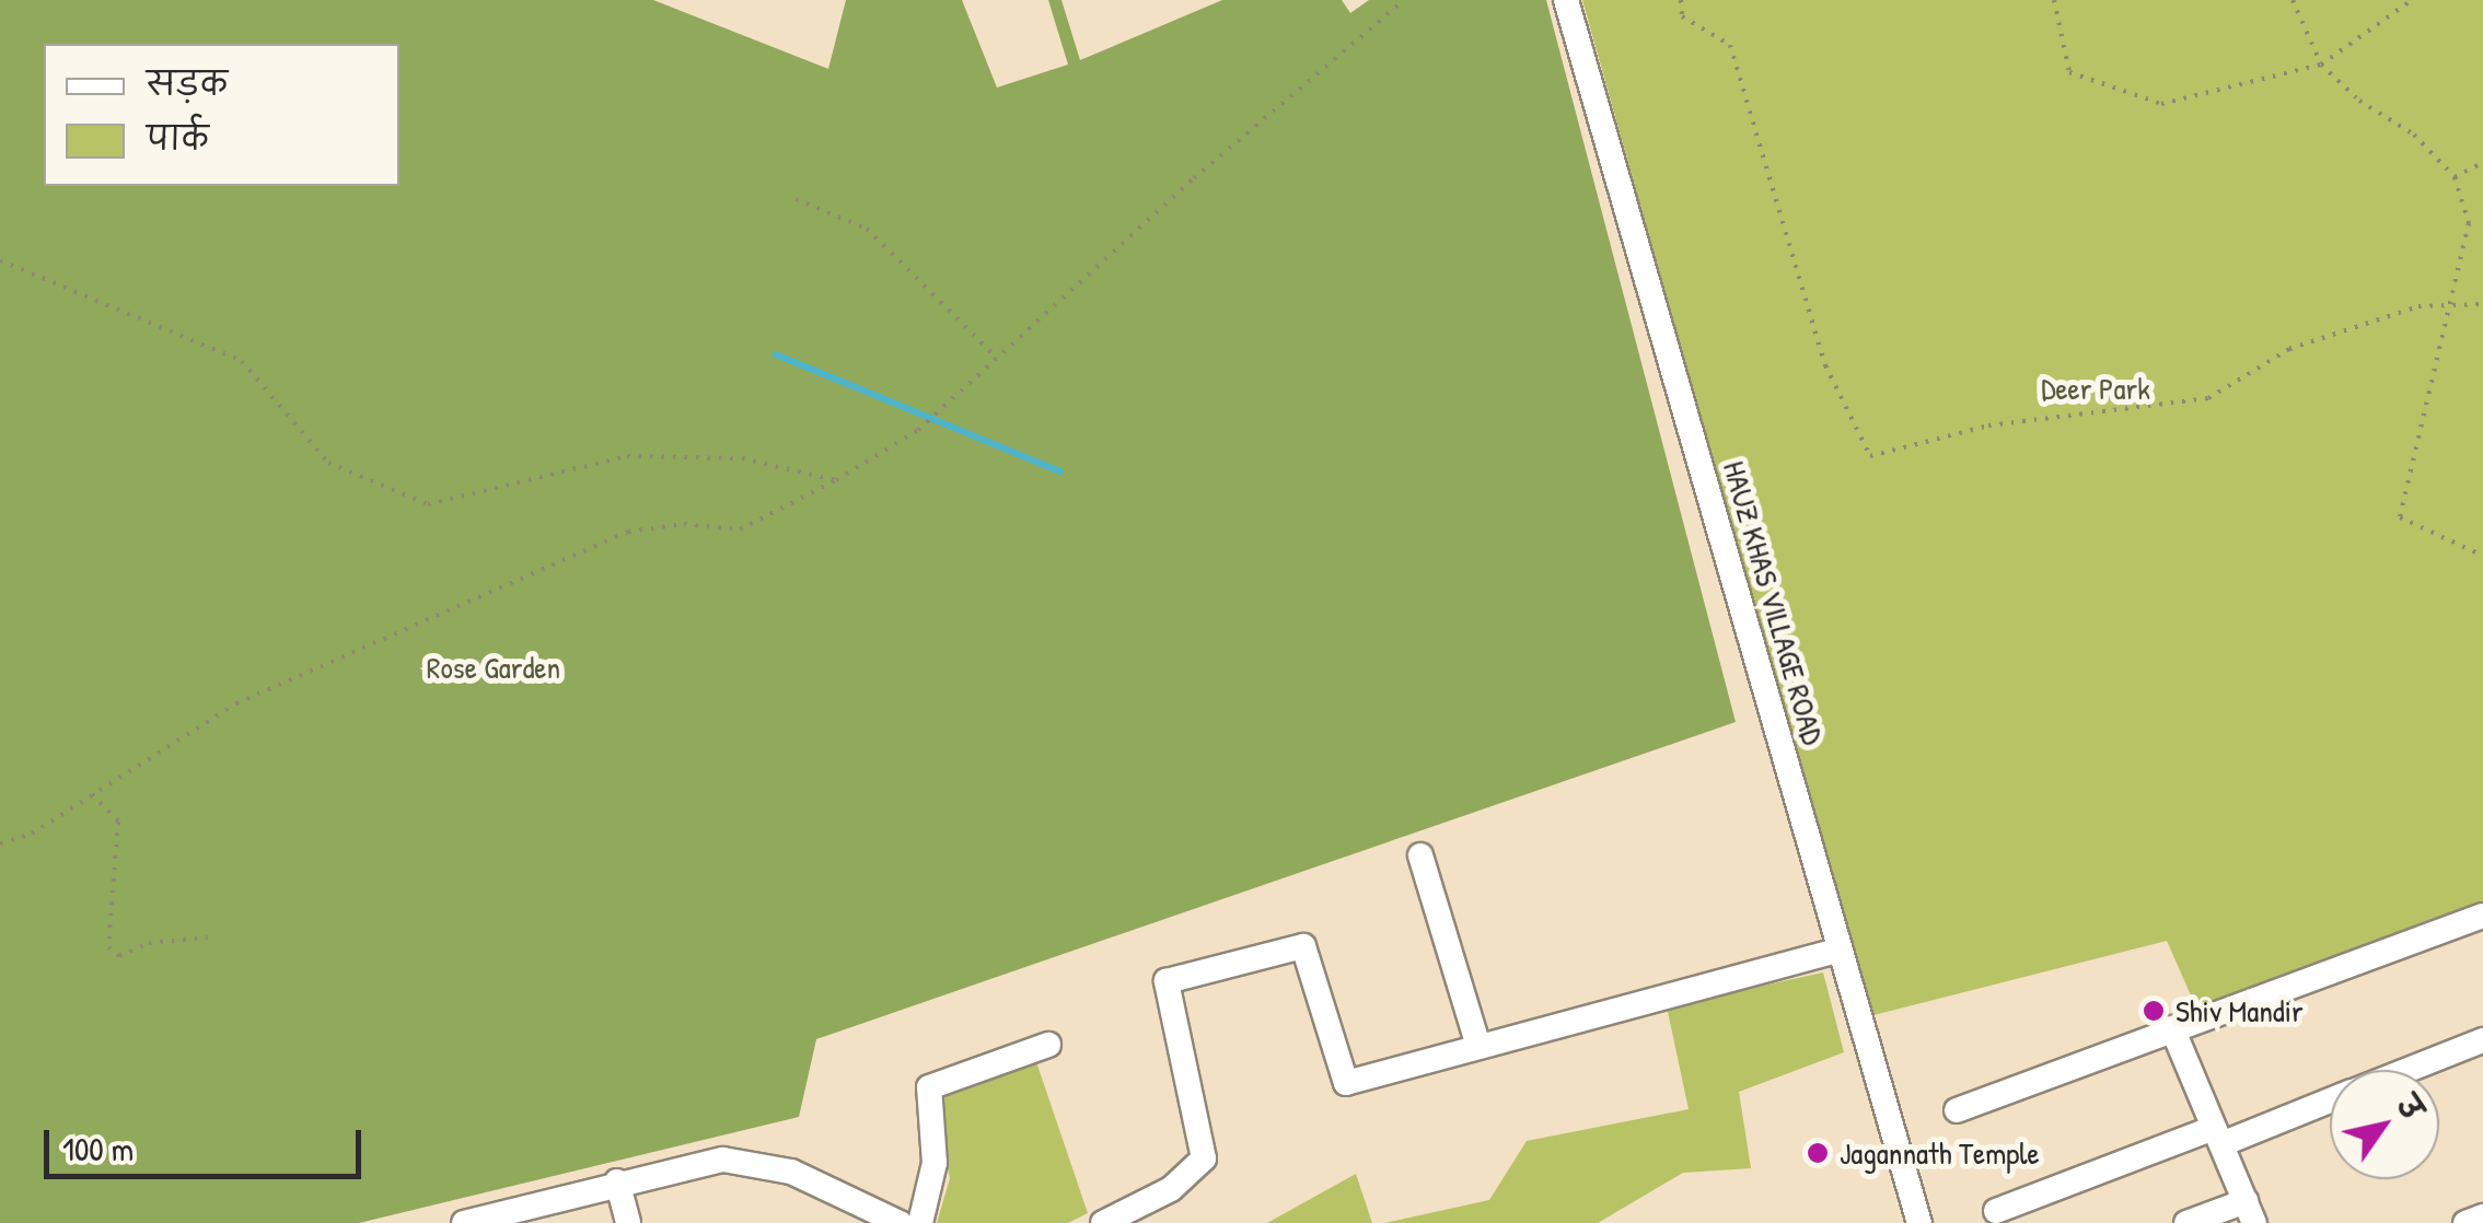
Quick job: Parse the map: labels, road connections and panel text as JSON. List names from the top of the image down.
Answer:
{
  "streets": {
    "street": ["HAUZ KHAS VILLAGE ROAD"]
  },
  "parks": ["Deer Park", "Rose Garden"],
  "places": ["Shiv Mandir", "Jagannath Temple"],
  "legend": ["सड़क", "पार्क"],
  "scale_bar": "100 m",
  "north": "top right"
}
